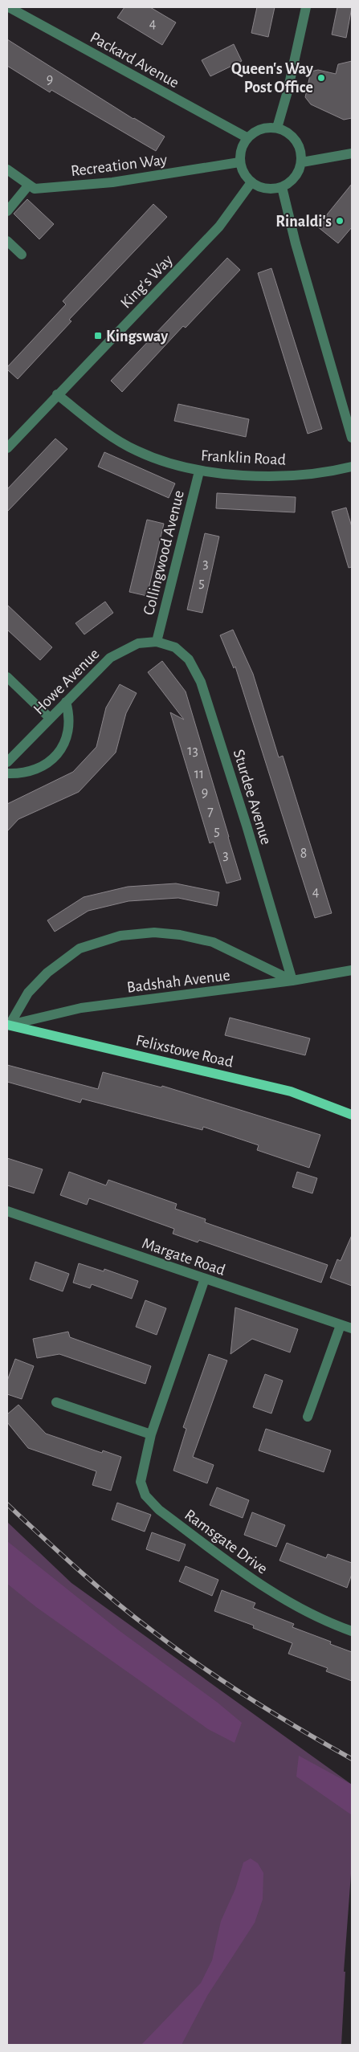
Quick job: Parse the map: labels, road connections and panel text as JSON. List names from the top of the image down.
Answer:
{
  "streets": {
    "main road": ["Felixstowe Road"],
    "street": [
      "Packard Avenue",
      "Recreation Way",
      "King's Way",
      "Franklin Road",
      "Collingwood Avenue",
      "Howe Avenue",
      "Sturdee Avenue",
      "Badshah Avenue",
      "Margate Road",
      "Ramsgate Drive"
    ]
  },
  "crossings": [
    ["Packard Avenue", "Recreation Way"],
    ["Packard Avenue", "King's Way"],
    ["Recreation Way", "King's Way"],
    ["King's Way", "Franklin Road"],
    ["Franklin Road", "Collingwood Avenue"],
    ["Collingwood Avenue", "Howe Avenue"],
    ["Collingwood Avenue", "Sturdee Avenue"],
    ["Howe Avenue", "Sturdee Avenue"],
    ["Sturdee Avenue", "Badshah Avenue"],
    ["Badshah Avenue", "Felixstowe Road"],
    ["Margate Road", "Ramsgate Drive"]
  ],
  "places": {
    "other": ["Queen's Way Post Office", "Rinaldi's"],
    "transit": ["Kingsway"]
  },
  "house_numbers": [
    "4",
    "9",
    "3",
    "5",
    "13",
    "11",
    "9",
    "7",
    "5",
    "8",
    "3",
    "4"
  ]
}
